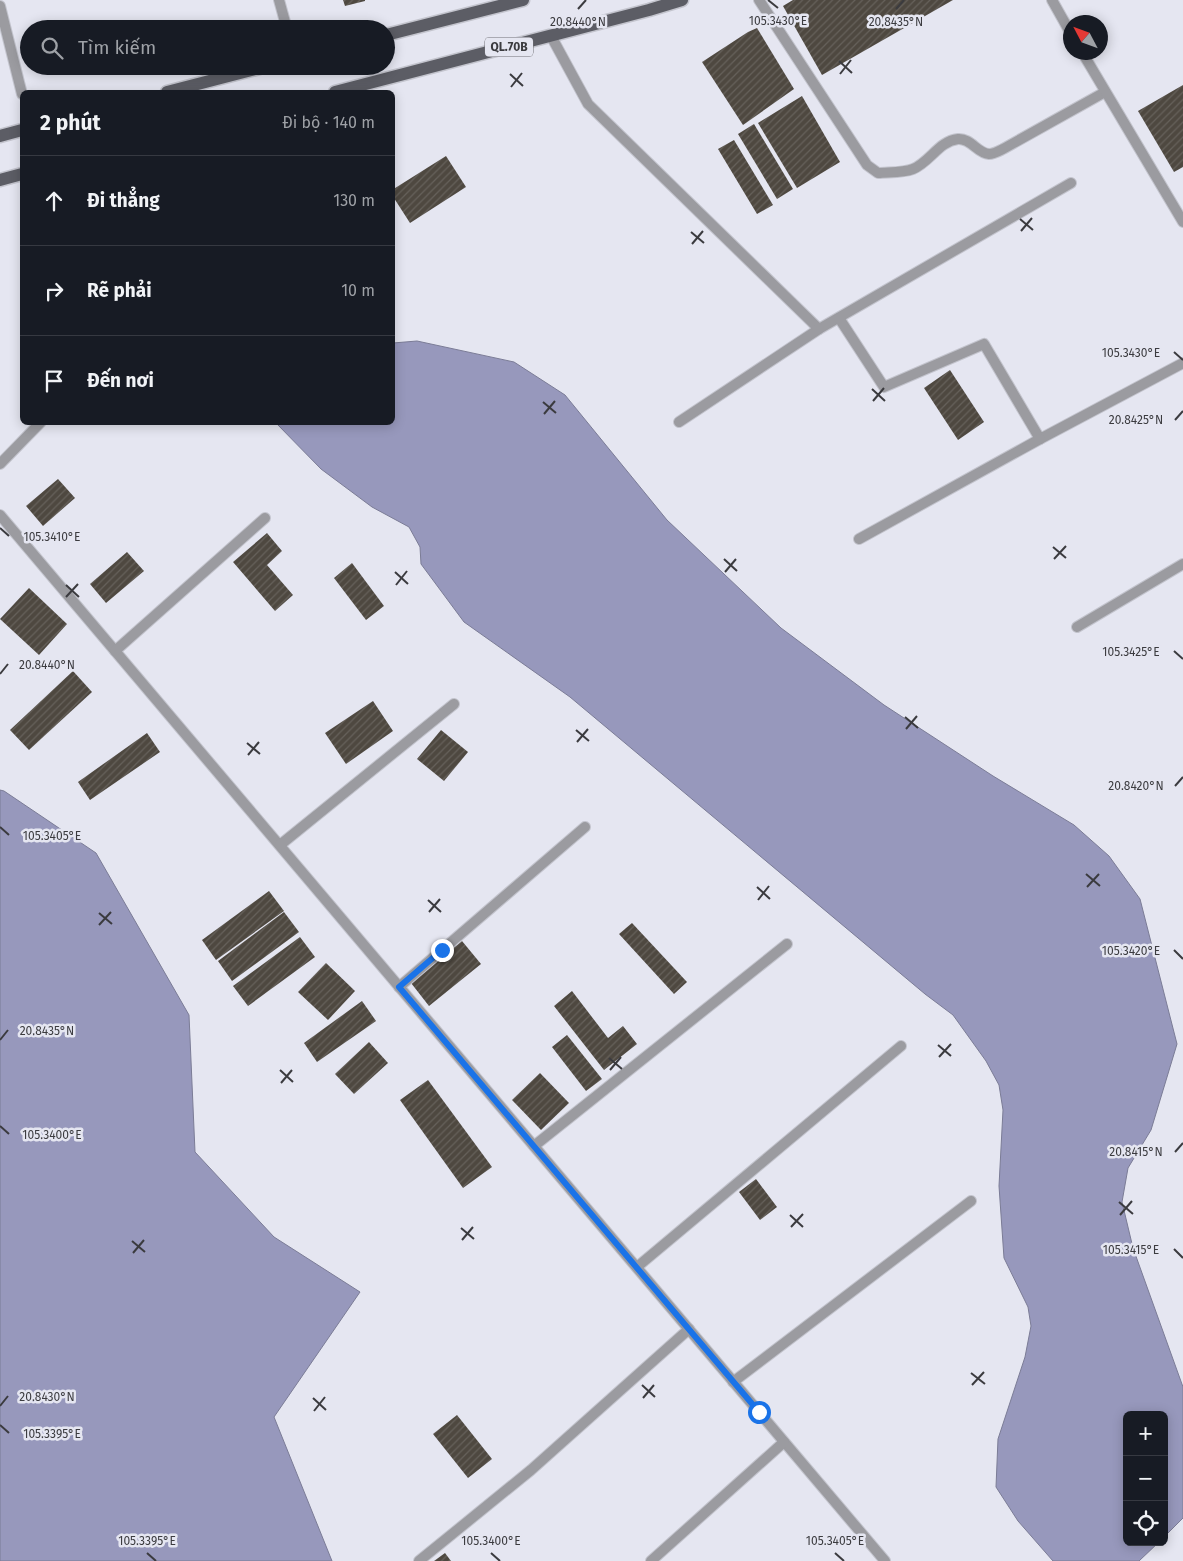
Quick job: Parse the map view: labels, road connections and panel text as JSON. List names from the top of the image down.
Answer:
{
  "streets": {
    "main road": ["QL.70B"]
  },
  "north": "top left",
  "page": {
    "search": "Tìm kiếm",
    "heading": ["2 phút", "Đi bộ · 140 m"],
    "list": [
      ["Đi thẳng", "130 m"],
      ["Rẽ phải", "10 m"],
      "Đến nơi"
    ],
    "map_buttons": ["+", "−"]
  },
  "coordinates": [
    "105.3430°E",
    "20.8440°N",
    "20.8435°N",
    "20.8425°N",
    "105.3410°E",
    "105.3425°E",
    "20.8420°N",
    "105.3405°E",
    "105.3420°E",
    "105.3400°E",
    "20.8415°N",
    "105.3415°E",
    "20.8430°N",
    "105.3395°E"
  ]
}
